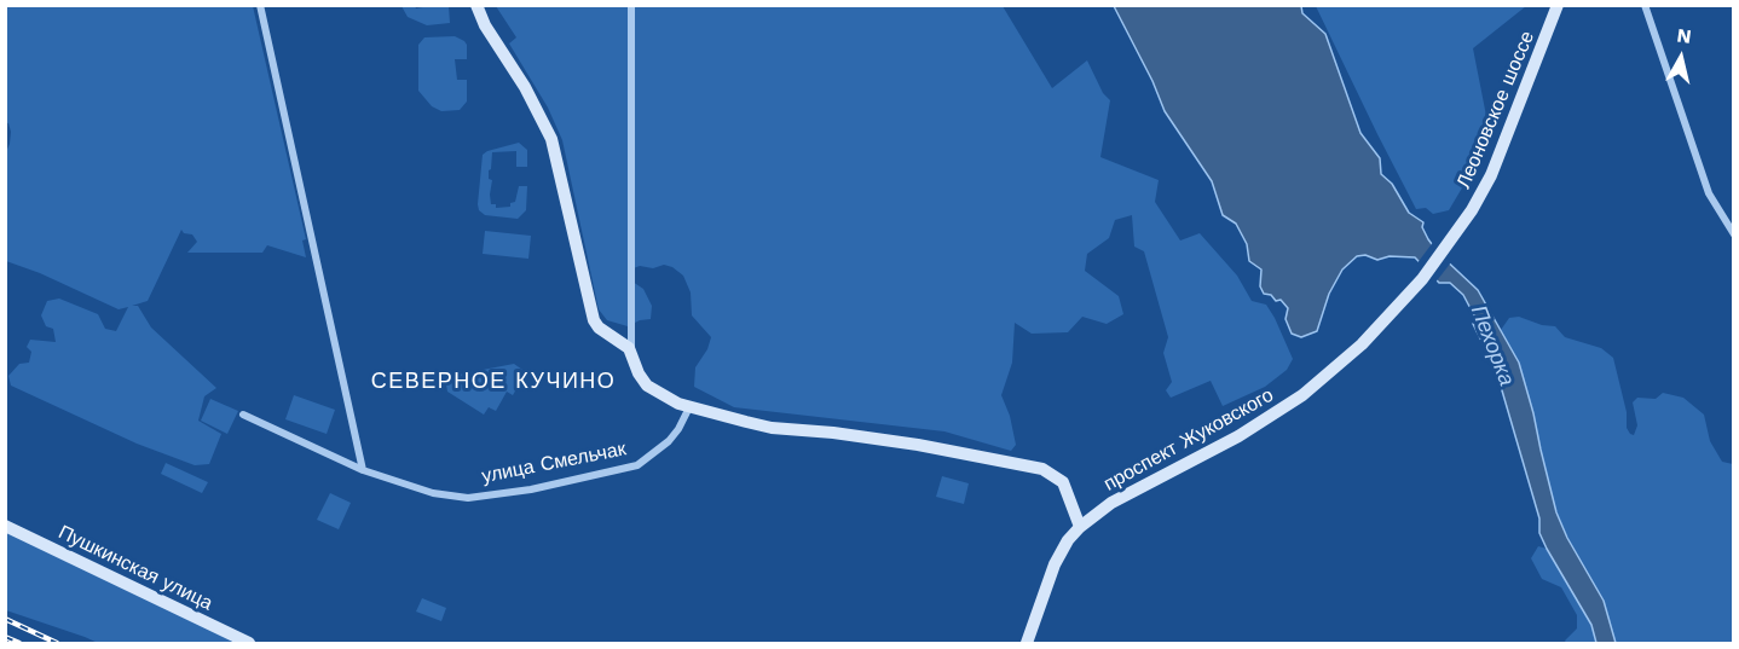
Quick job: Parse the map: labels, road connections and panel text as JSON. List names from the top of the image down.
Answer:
{
  "streets": {
    "street": [
      "Леоновское шоссе",
      "проспект Жуковского",
      "улица Смельчак",
      "Пушкинская улица"
    ]
  },
  "crossings": [
    ["Леоновское шоссе", "проспект Жуковского"]
  ],
  "districts": ["СЕВЕРНОЕ КУЧИНО"],
  "water": ["Пехорка"],
  "north": "top"
}
